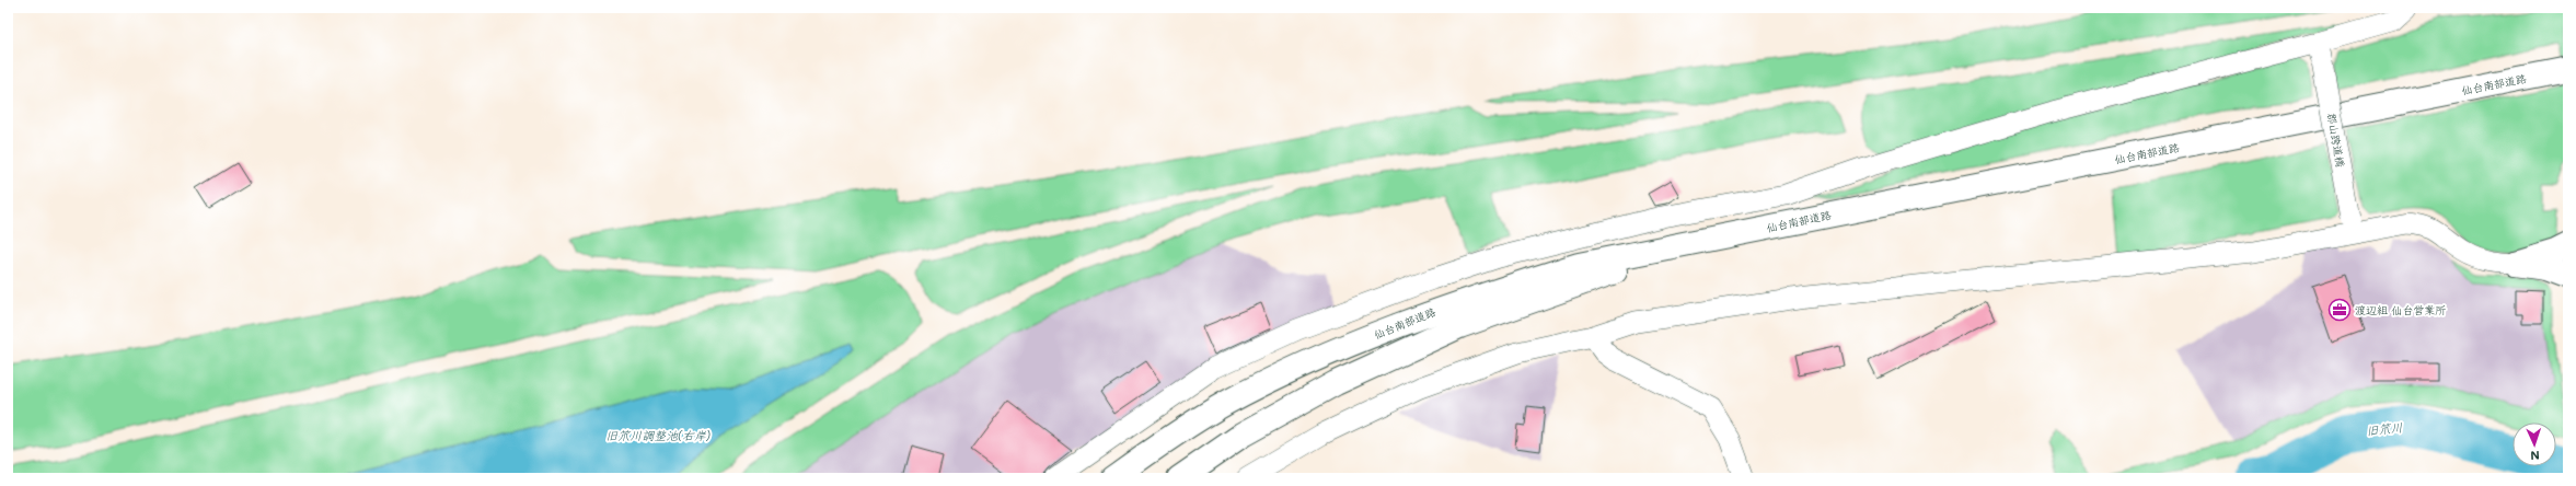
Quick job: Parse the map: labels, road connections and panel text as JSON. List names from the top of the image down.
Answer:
{
  "streets": {
    "main road": ["仙台南部道路"],
    "street": ["郡山跨道橋"]
  },
  "water": ["旧笊川", "旧笊川調整池(右岸)"],
  "places": {
    "office": ["渡辺組 仙台営業所"]
  },
  "north": "bottom"
}
